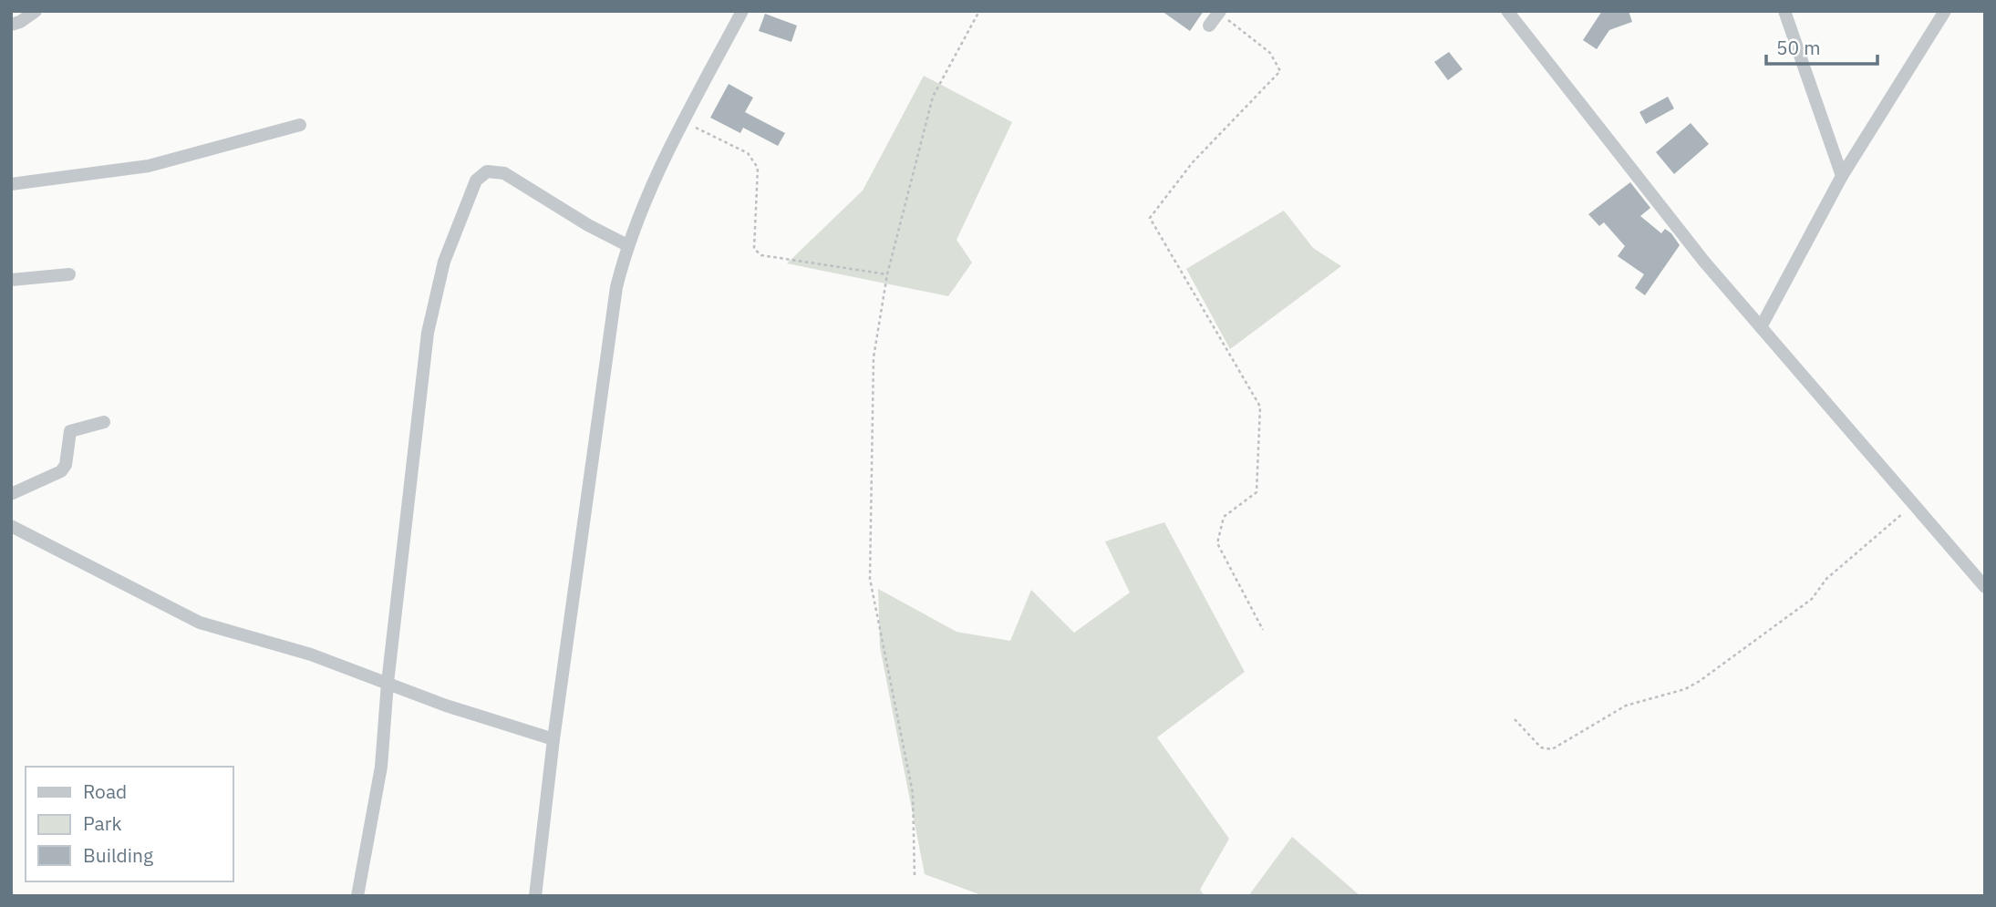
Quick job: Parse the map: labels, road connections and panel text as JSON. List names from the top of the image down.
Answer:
{
  "legend": ["Road", "Park", "Building"],
  "scale_bar": "50 m"
}
